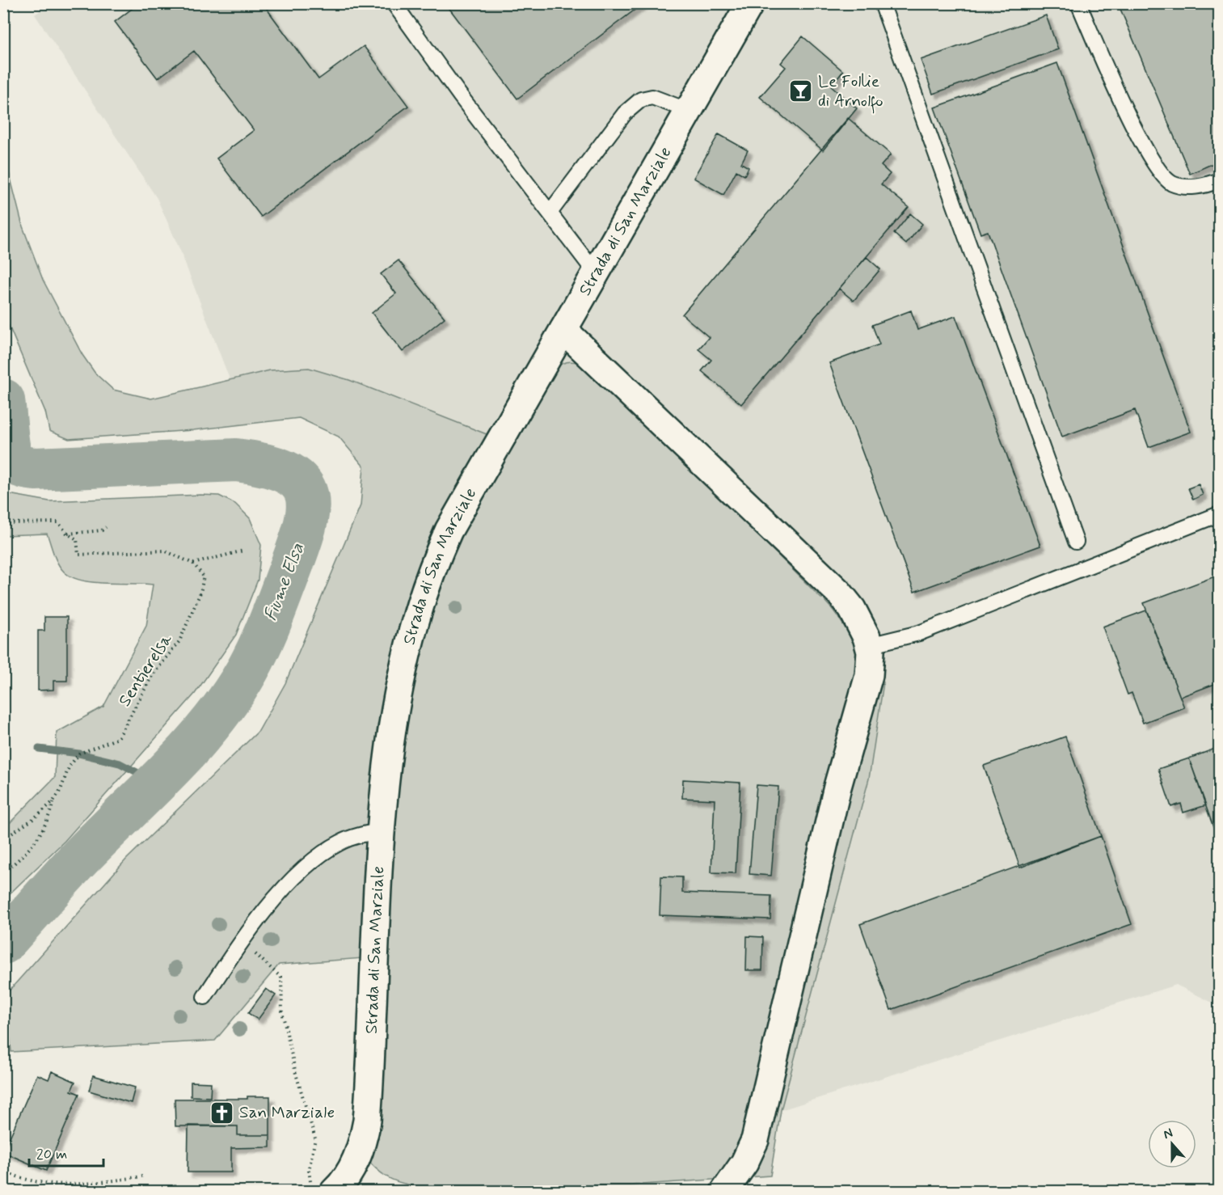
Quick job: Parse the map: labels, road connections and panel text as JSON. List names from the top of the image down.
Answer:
{
  "streets": {
    "street": ["Strada di San Marziale"],
    "path": ["Sentierelsa"]
  },
  "water": ["Fiume Elsa"],
  "places": {
    "bar": ["Le Follie di Arnolfo"],
    "church": ["San Marziale"]
  },
  "scale_bar": "20 m",
  "north": "top"
}
